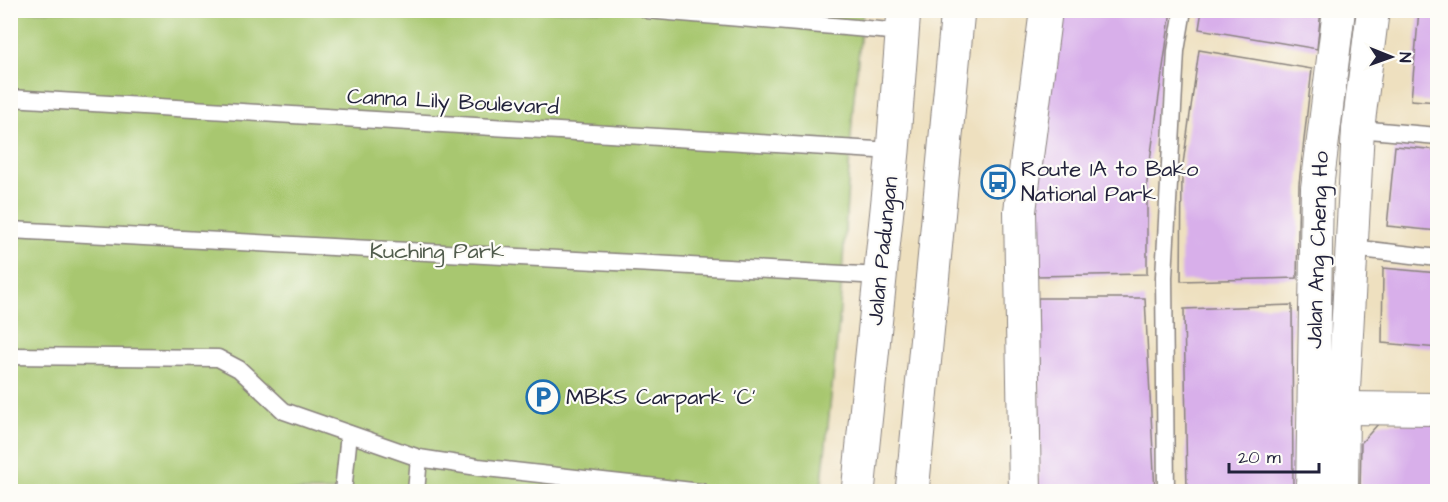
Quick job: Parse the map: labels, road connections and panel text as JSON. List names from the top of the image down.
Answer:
{
  "streets": {
    "main road": ["Jalan Padungan"],
    "street": ["Jalan Ang Cheng Ho"],
    "lane": ["Canna Lily Boulevard"]
  },
  "crossings": [
    ["Canna Lily Boulevard", "Jalan Padungan"]
  ],
  "parks": ["Kuching Park"],
  "places": {
    "bus stop": ["Route 1A to Bako National Park"],
    "parking": ["MBKS Carpark 'C'"]
  },
  "scale_bar": "20 m",
  "north": "right"
}
